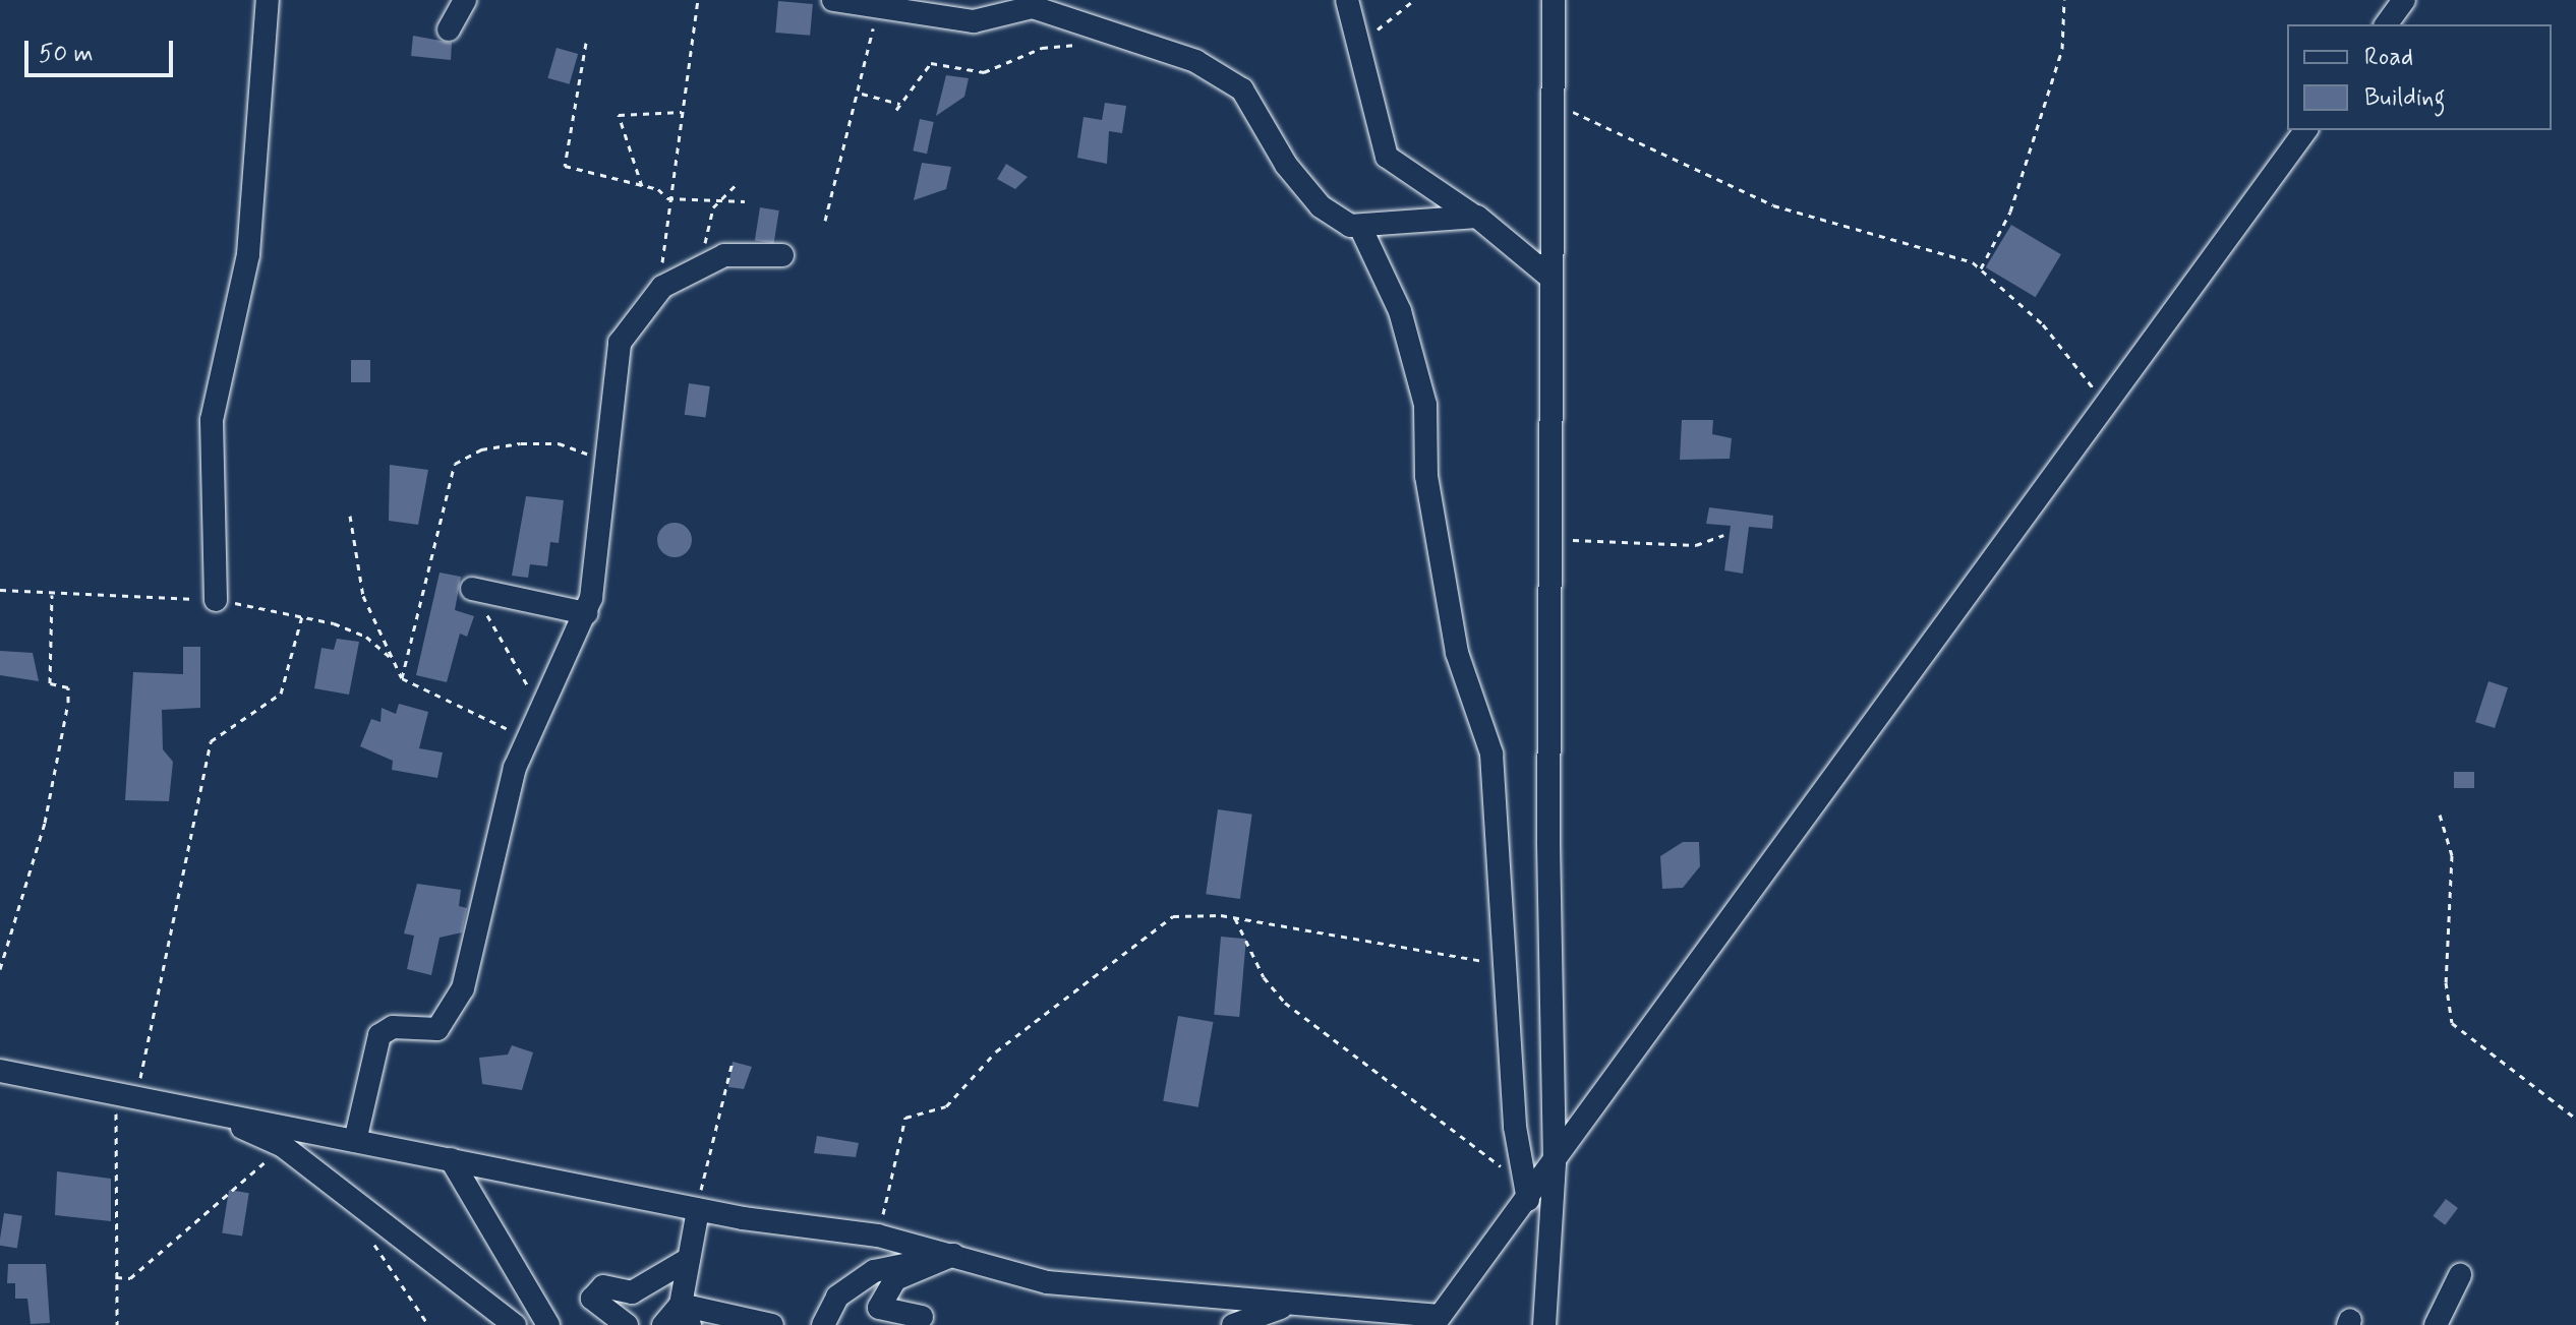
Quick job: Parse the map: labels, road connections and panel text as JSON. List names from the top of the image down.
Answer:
{
  "legend": ["Road", "Building"],
  "scale_bar": "50 m"
}
